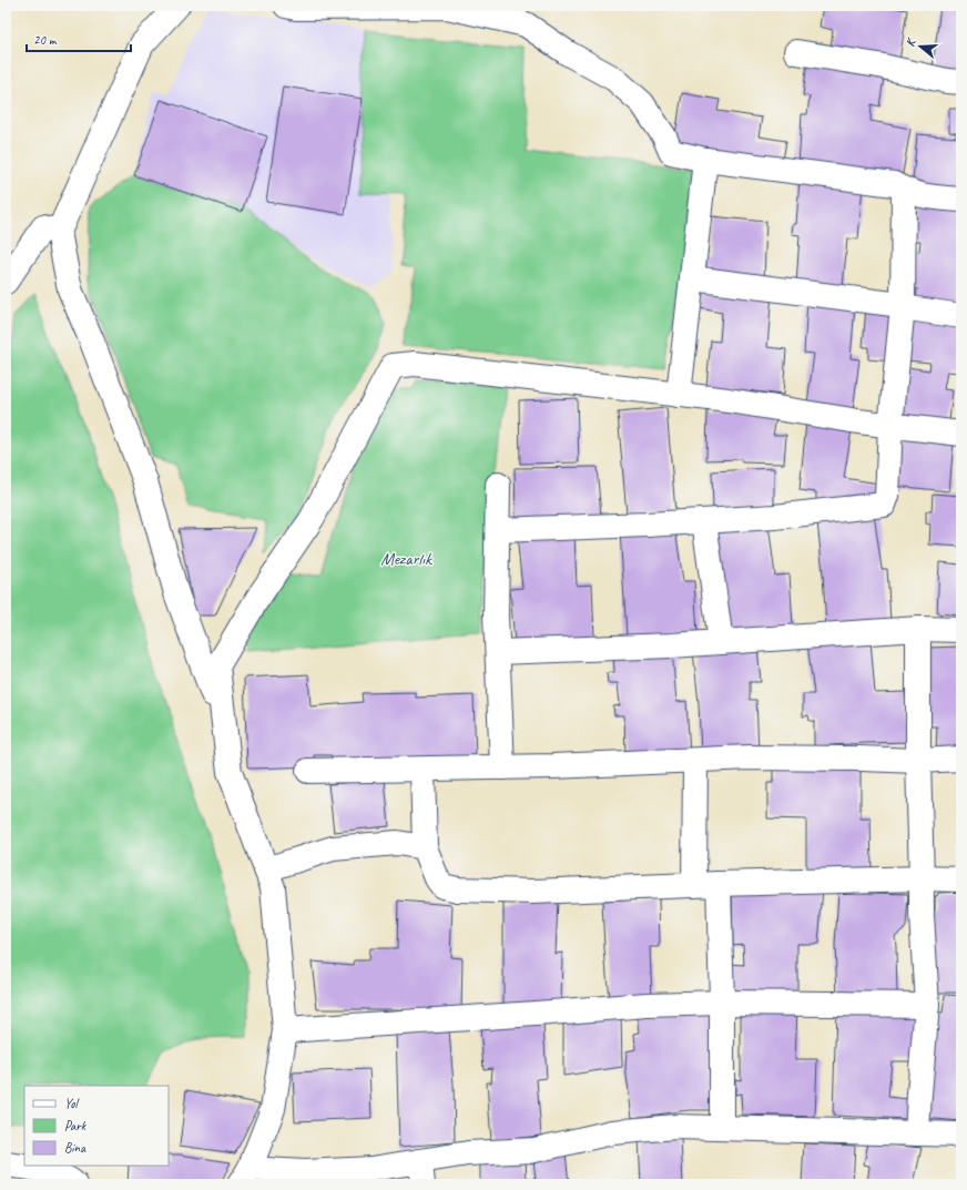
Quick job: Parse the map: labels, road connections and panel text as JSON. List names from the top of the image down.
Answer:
{
  "parks": ["Mezarlık"],
  "legend": ["Yol", "Park", "Bina"],
  "scale_bar": "20 m",
  "north": "left"
}
